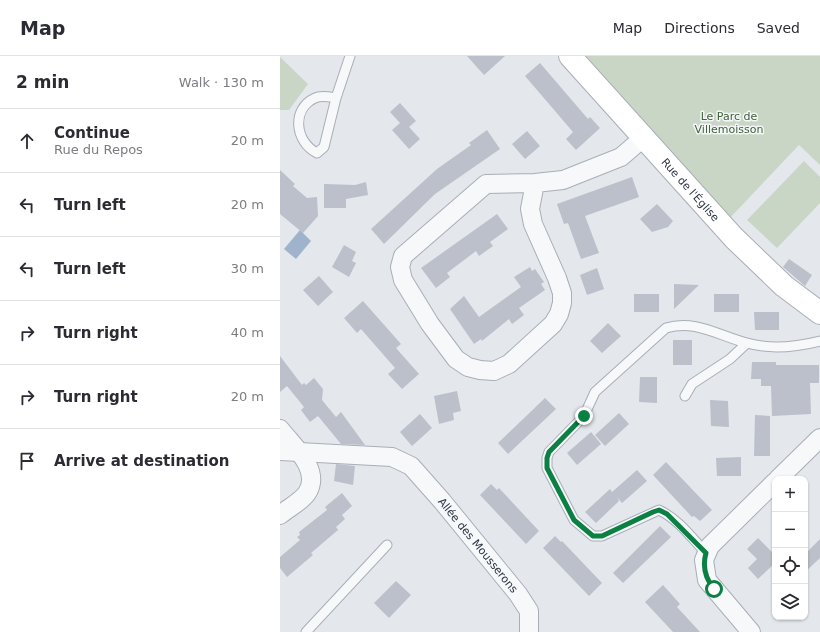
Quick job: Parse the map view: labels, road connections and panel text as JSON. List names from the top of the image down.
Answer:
{
  "streets": {
    "street": ["Rue de l'Église", "Allée des Mousserons"]
  },
  "parks": ["Le Parc de Villemoisson"],
  "page": {
    "header": "Map",
    "nav": ["Map", "Directions", "Saved"],
    "heading": ["2 min", "Walk · 130 m"],
    "list": [
      ["Continue", "Rue du Repos", "20 m"],
      ["Turn left", "20 m"],
      ["Turn left", "30 m"],
      ["Turn right", "40 m"],
      ["Turn right", "20 m"],
      "Arrive at destination"
    ],
    "map_buttons": ["+", "−"]
  }
}
